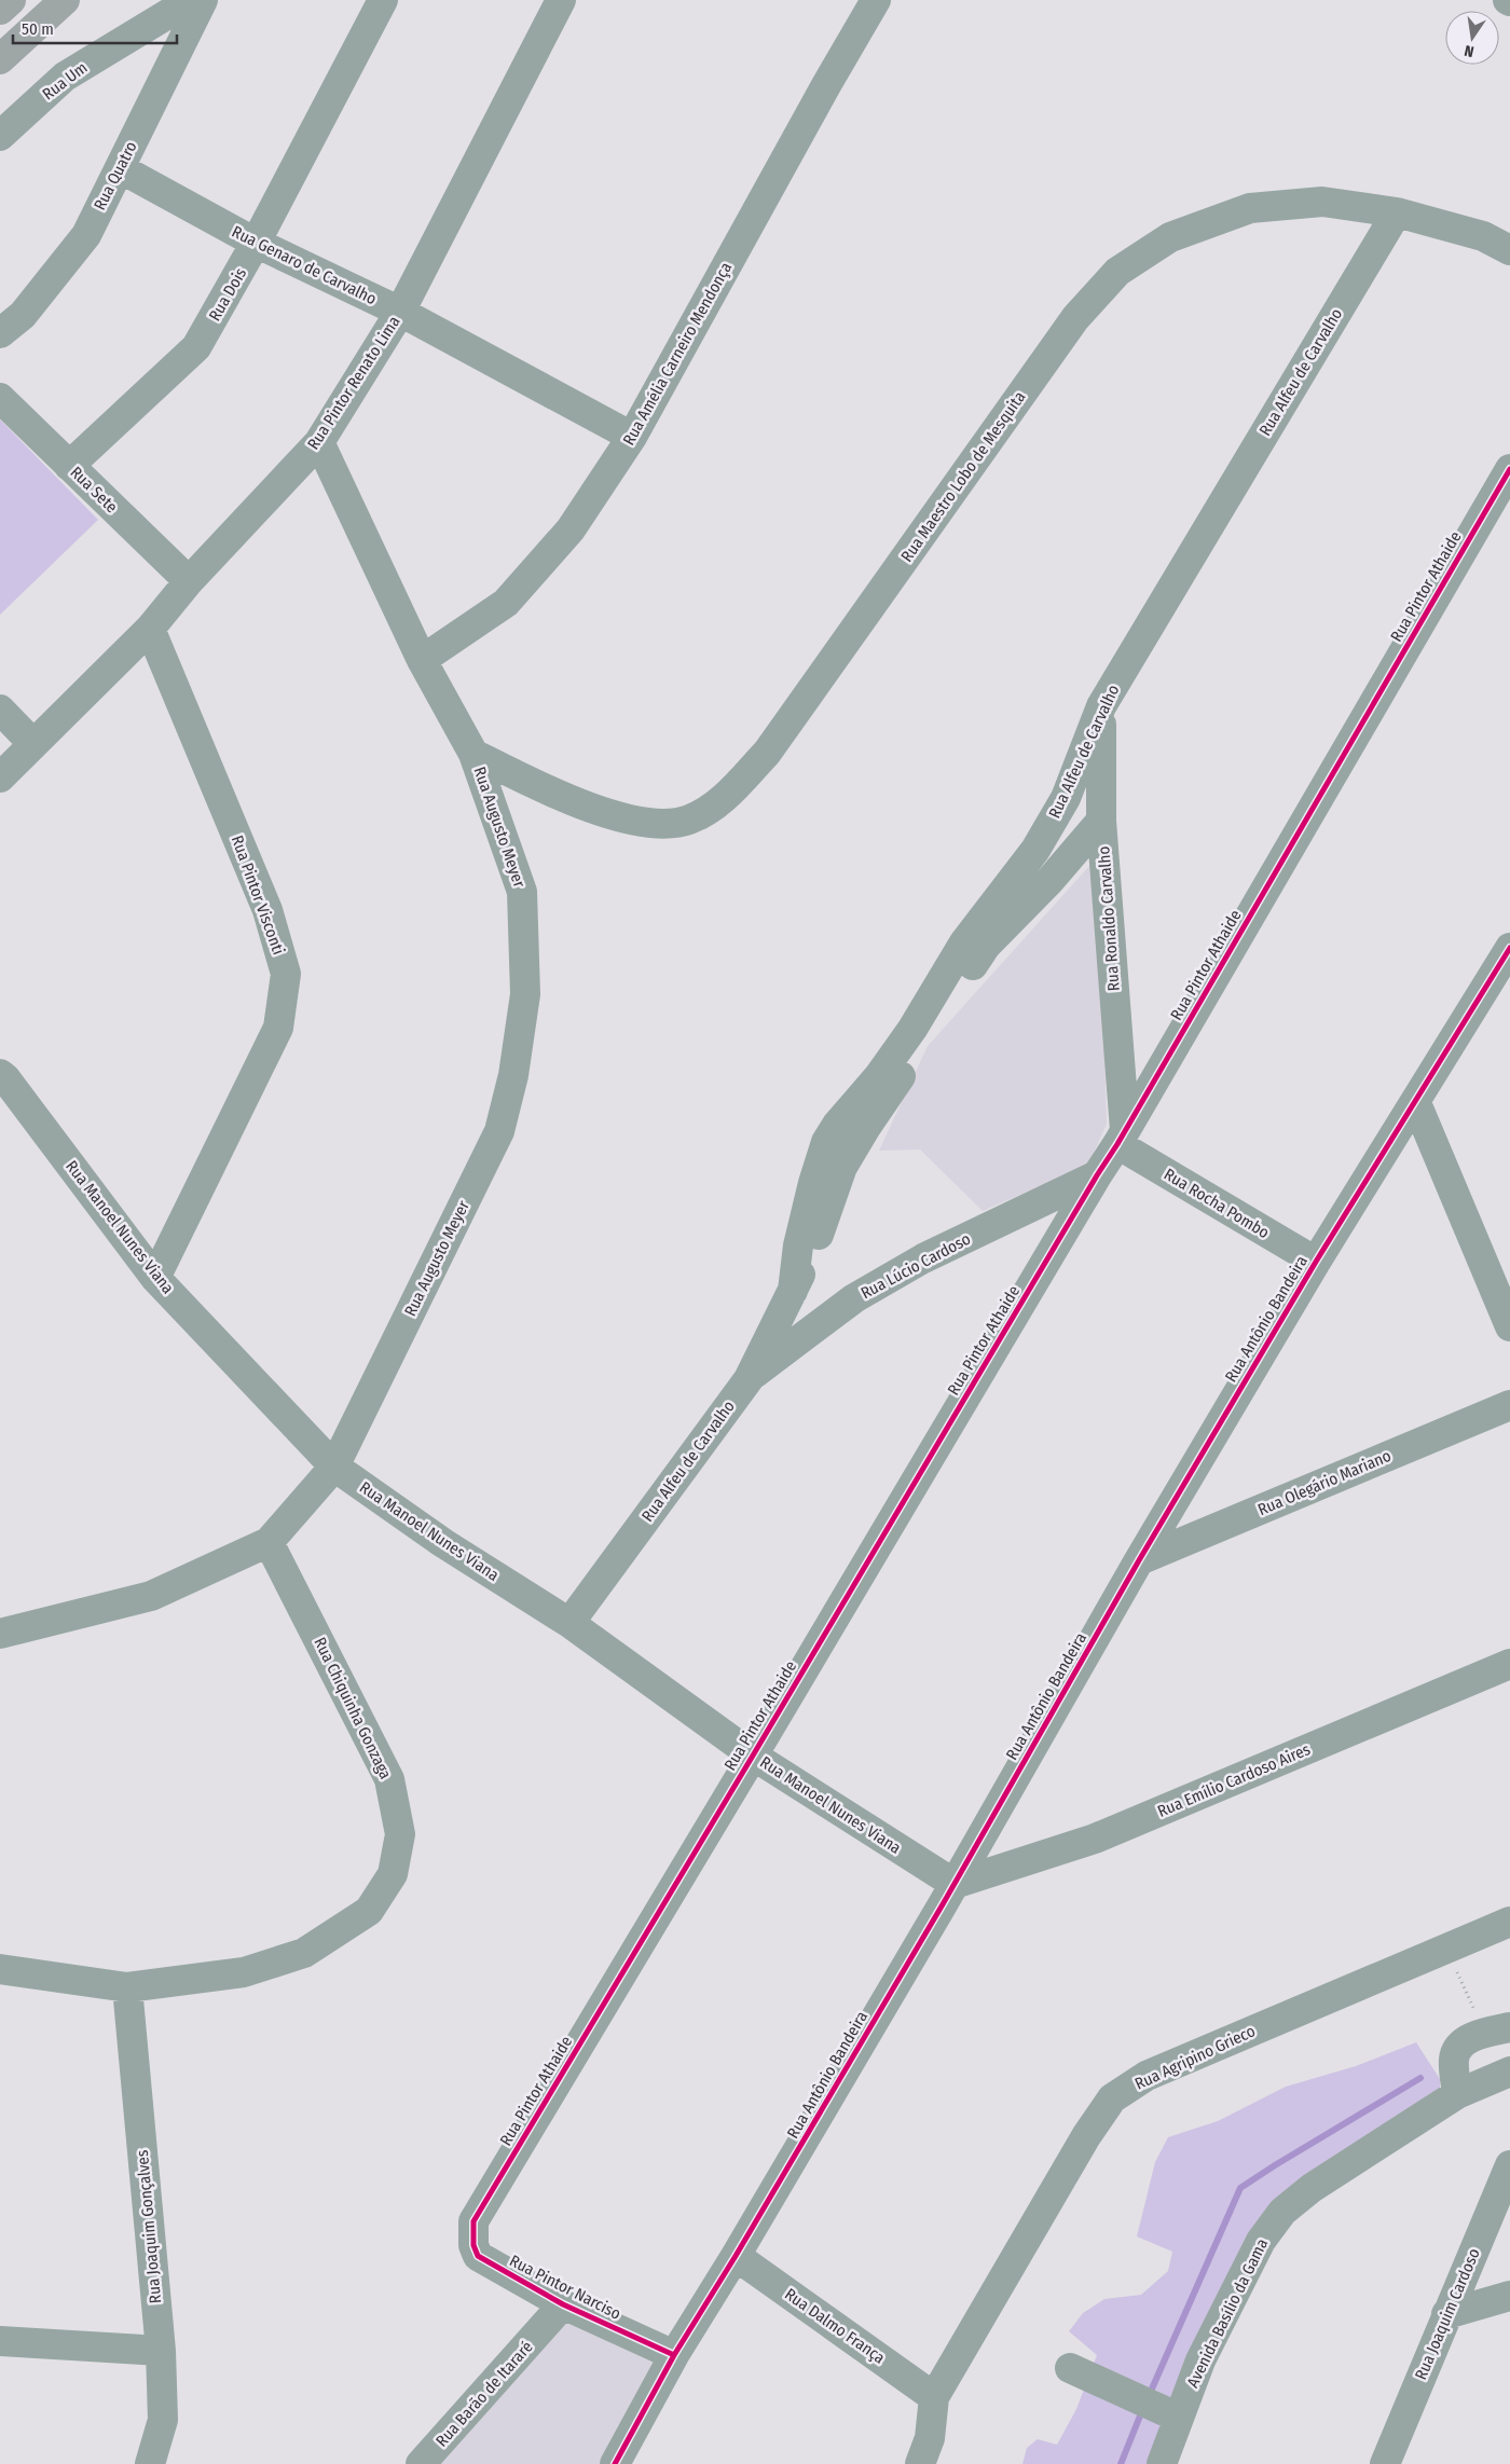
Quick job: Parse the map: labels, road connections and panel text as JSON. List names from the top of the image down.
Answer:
{
  "streets": {
    "street": [
      "Rua Um",
      "Rua Quatro",
      "Rua Genaro de Carvalho",
      "Rua Dois",
      "Rua Amélia Carneiro Mendonça",
      "Rua Alfeu de Carvalho",
      "Rua Pintor Renato Lima",
      "Rua Maestro Lobo de Mesquita",
      "Rua Sete",
      "Rua Pintor Athaide",
      "Rua Augusto Meyer",
      "Rua Pintor Visconti",
      "Rua Ronaldo Carvalho",
      "Rua Rocha Pombo",
      "Rua Manoel Nunes Viana",
      "Rua Lúcio Cardoso",
      "Rua Antônio Bandeira",
      "Rua Olegário Mariano",
      "Rua Chiquinha Gonzaga",
      "Rua Emílio Cardoso Aires",
      "Rua Agripino Grieco",
      "Rua Joaquim Gonçalves",
      "Rua Pintor Narciso",
      "Avenida Basílio da Gama",
      "Rua Joaquim Cardoso",
      "Rua Dalmo França",
      "Rua Barão de Itararé"
    ]
  },
  "crossings": [
    ["Rua Quatro", "Rua Genaro de Carvalho"],
    ["Rua Genaro de Carvalho", "Rua Dois"],
    ["Rua Genaro de Carvalho", "Rua Amélia Carneiro Mendonça"],
    ["Rua Genaro de Carvalho", "Rua Pintor Renato Lima"],
    ["Rua Dois", "Rua Sete"],
    ["Rua Amélia Carneiro Mendonça", "Rua Augusto Meyer"],
    ["Rua Alfeu de Carvalho", "Rua Maestro Lobo de Mesquita"],
    ["Rua Alfeu de Carvalho", "Rua Ronaldo Carvalho"],
    ["Rua Alfeu de Carvalho", "Rua Manoel Nunes Viana"],
    ["Rua Alfeu de Carvalho", "Rua Lúcio Cardoso"],
    ["Rua Pintor Renato Lima", "Rua Sete"],
    ["Rua Pintor Renato Lima", "Rua Augusto Meyer"],
    ["Rua Pintor Renato Lima", "Rua Pintor Visconti"],
    ["Rua Maestro Lobo de Mesquita", "Rua Augusto Meyer"],
    ["Rua Pintor Athaide", "Rua Ronaldo Carvalho"],
    ["Rua Pintor Athaide", "Rua Rocha Pombo"],
    ["Rua Pintor Athaide", "Rua Manoel Nunes Viana"],
    ["Rua Pintor Athaide", "Rua Lúcio Cardoso"],
    ["Rua Pintor Athaide", "Rua Pintor Narciso"],
    ["Rua Augusto Meyer", "Rua Manoel Nunes Viana"],
    ["Rua Augusto Meyer", "Rua Chiquinha Gonzaga"],
    ["Rua Pintor Visconti", "Rua Manoel Nunes Viana"],
    ["Rua Ronaldo Carvalho", "Rua Rocha Pombo"],
    ["Rua Rocha Pombo", "Rua Antônio Bandeira"],
    ["Rua Manoel Nunes Viana", "Rua Antônio Bandeira"],
    ["Rua Manoel Nunes Viana", "Rua Emílio Cardoso Aires"],
    ["Rua Antônio Bandeira", "Rua Olegário Mariano"],
    ["Rua Antônio Bandeira", "Rua Emílio Cardoso Aires"],
    ["Rua Antônio Bandeira", "Rua Pintor Narciso"],
    ["Rua Antônio Bandeira", "Rua Dalmo França"],
    ["Rua Chiquinha Gonzaga", "Rua Joaquim Gonçalves"],
    ["Rua Agripino Grieco", "Rua Dalmo França"],
    ["Rua Pintor Narciso", "Rua Barão de Itararé"]
  ],
  "scale_bar": "50 m",
  "north": "bottom"
}
